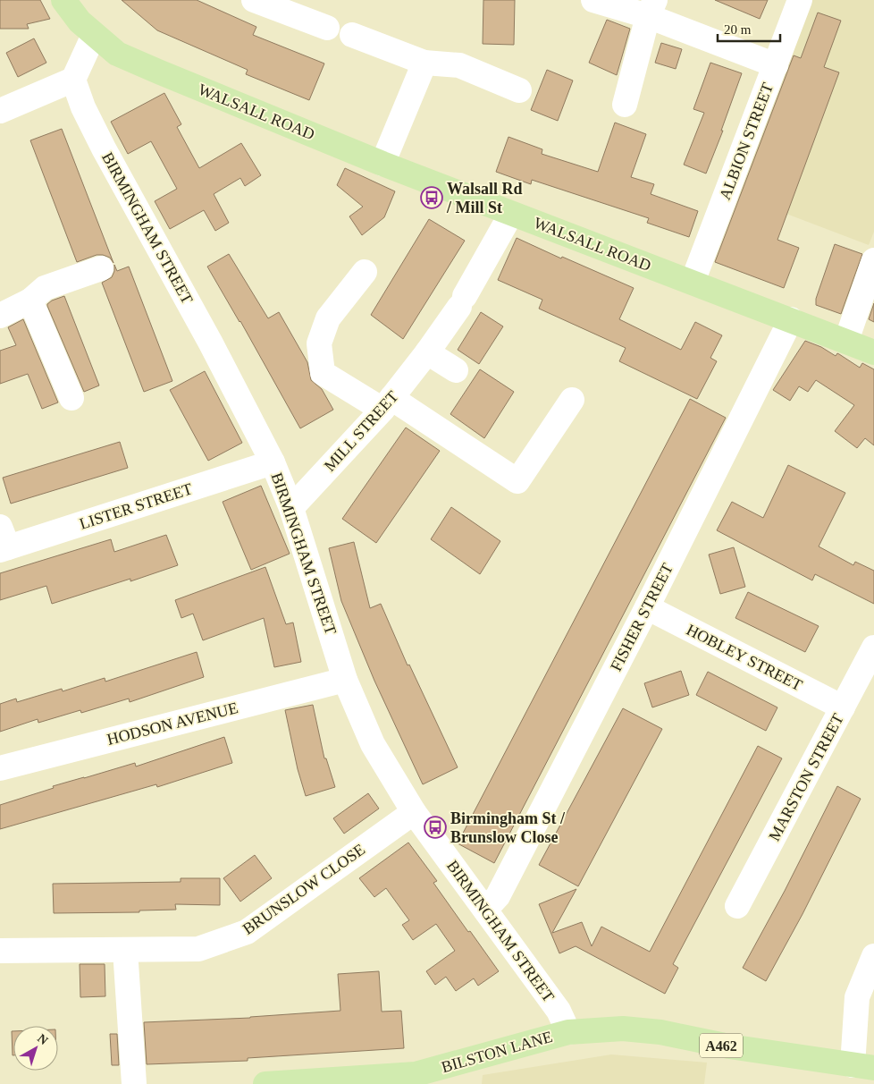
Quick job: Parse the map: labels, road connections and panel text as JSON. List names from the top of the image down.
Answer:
{
  "streets": {
    "main road": ["WALSALL ROAD", "A462", "BILSTON LANE"],
    "street": [
      "ALBION STREET",
      "BIRMINGHAM STREET",
      "MILL STREET",
      "LISTER STREET",
      "FISHER STREET",
      "HOBLEY STREET",
      "HODSON AVENUE",
      "MARSTON STREET",
      "BRUNSLOW CLOSE"
    ]
  },
  "crossings": [
    ["WALSALL ROAD", "ALBION STREET"],
    ["WALSALL ROAD", "MILL STREET"],
    ["WALSALL ROAD", "FISHER STREET"],
    ["BIRMINGHAM STREET", "MILL STREET"],
    ["BIRMINGHAM STREET", "LISTER STREET"],
    ["BIRMINGHAM STREET", "FISHER STREET"],
    ["BIRMINGHAM STREET", "HODSON AVENUE"],
    ["BIRMINGHAM STREET", "BRUNSLOW CLOSE"],
    ["BIRMINGHAM STREET", "A462"],
    ["BIRMINGHAM STREET", "BILSTON LANE"],
    ["FISHER STREET", "HOBLEY STREET"],
    ["HOBLEY STREET", "MARSTON STREET"],
    ["A462", "BILSTON LANE"]
  ],
  "places": {
    "bus stop": ["Walsall Rd / Mill St", "Birmingham St / Brunslow Close"]
  },
  "scale_bar": "20 m",
  "north": "top right"
}
